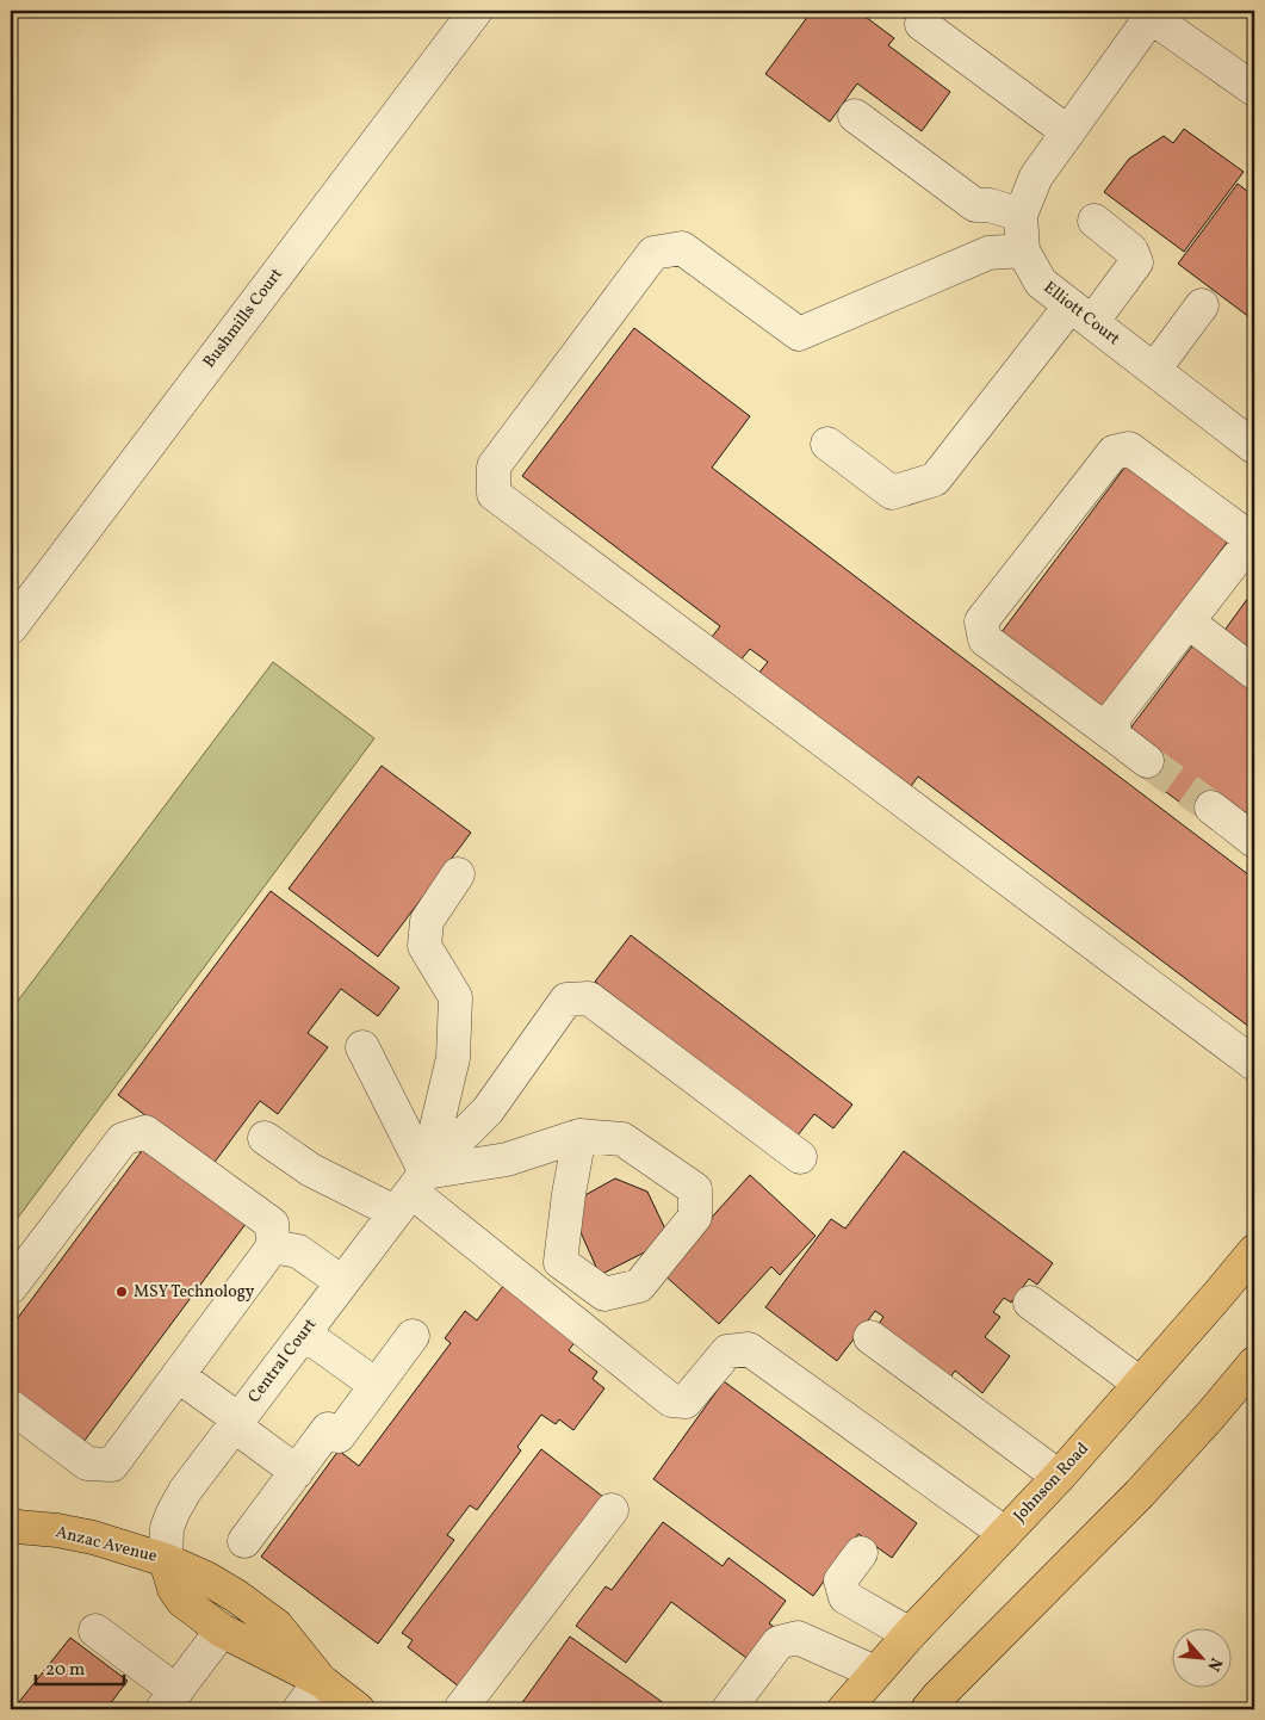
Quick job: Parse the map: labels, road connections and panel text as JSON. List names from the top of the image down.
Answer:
{
  "streets": {
    "main road": ["Central Court", "Johnson Road", "Anzac Avenue"],
    "street": ["Elliott Court", "Bushmills Court"]
  },
  "crossings": [
    ["Central Court", "Anzac Avenue"]
  ],
  "places": ["MSY Technology"],
  "scale_bar": "20 m",
  "north": "bottom right"
}
